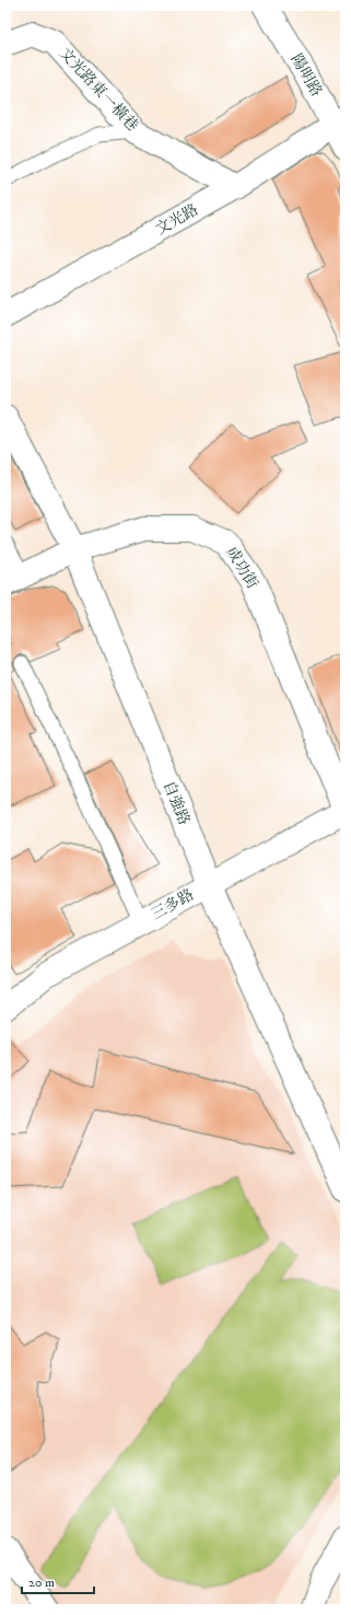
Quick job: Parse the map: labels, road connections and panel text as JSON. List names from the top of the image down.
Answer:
{
  "streets": {
    "street": [
      "陽明路",
      "文光路東一橫巷",
      "文光路",
      "成功街",
      "自強路",
      "三多路"
    ]
  },
  "crossings": [
    ["陽明路", "文光路"],
    ["文光路東一橫巷", "文光路"],
    ["成功街", "自強路"],
    ["成功街", "三多路"],
    ["自強路", "三多路"]
  ],
  "scale_bar": "20 m"
}
